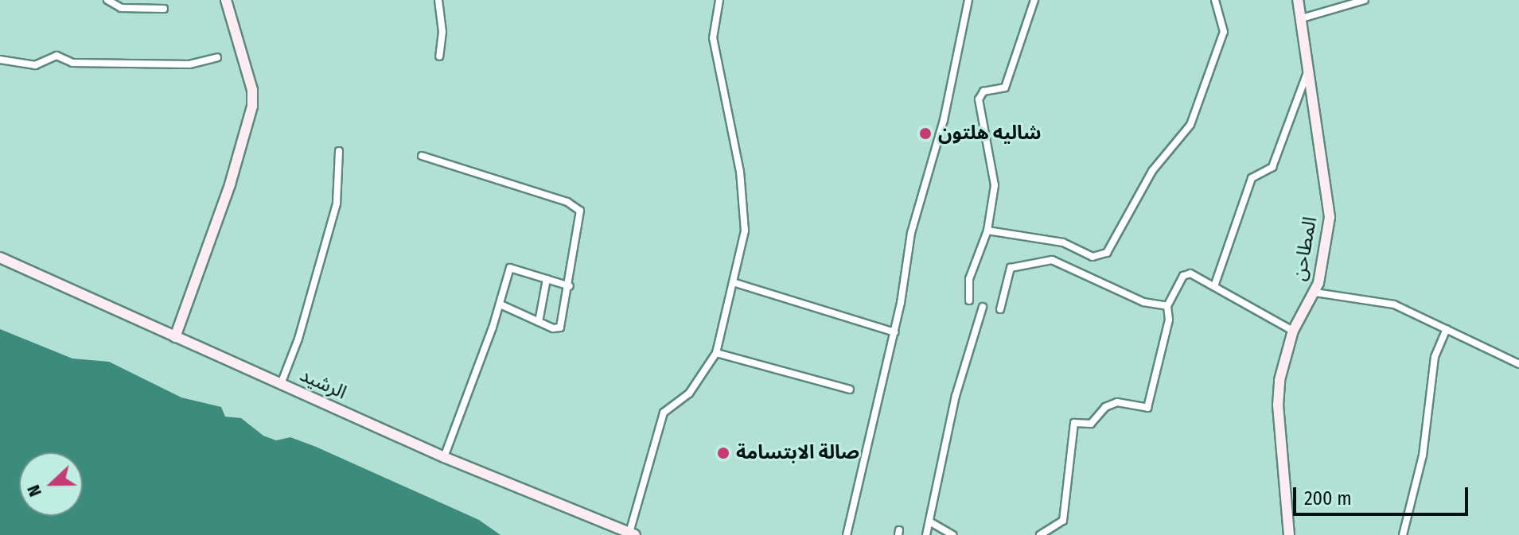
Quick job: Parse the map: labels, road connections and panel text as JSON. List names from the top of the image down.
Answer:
{
  "streets": {
    "main road": ["المطاحن", "الرشيد"]
  },
  "places": ["شاليه هلتون", "صالة الابتسامة"],
  "scale_bar": "200 m",
  "north": "left"
}
